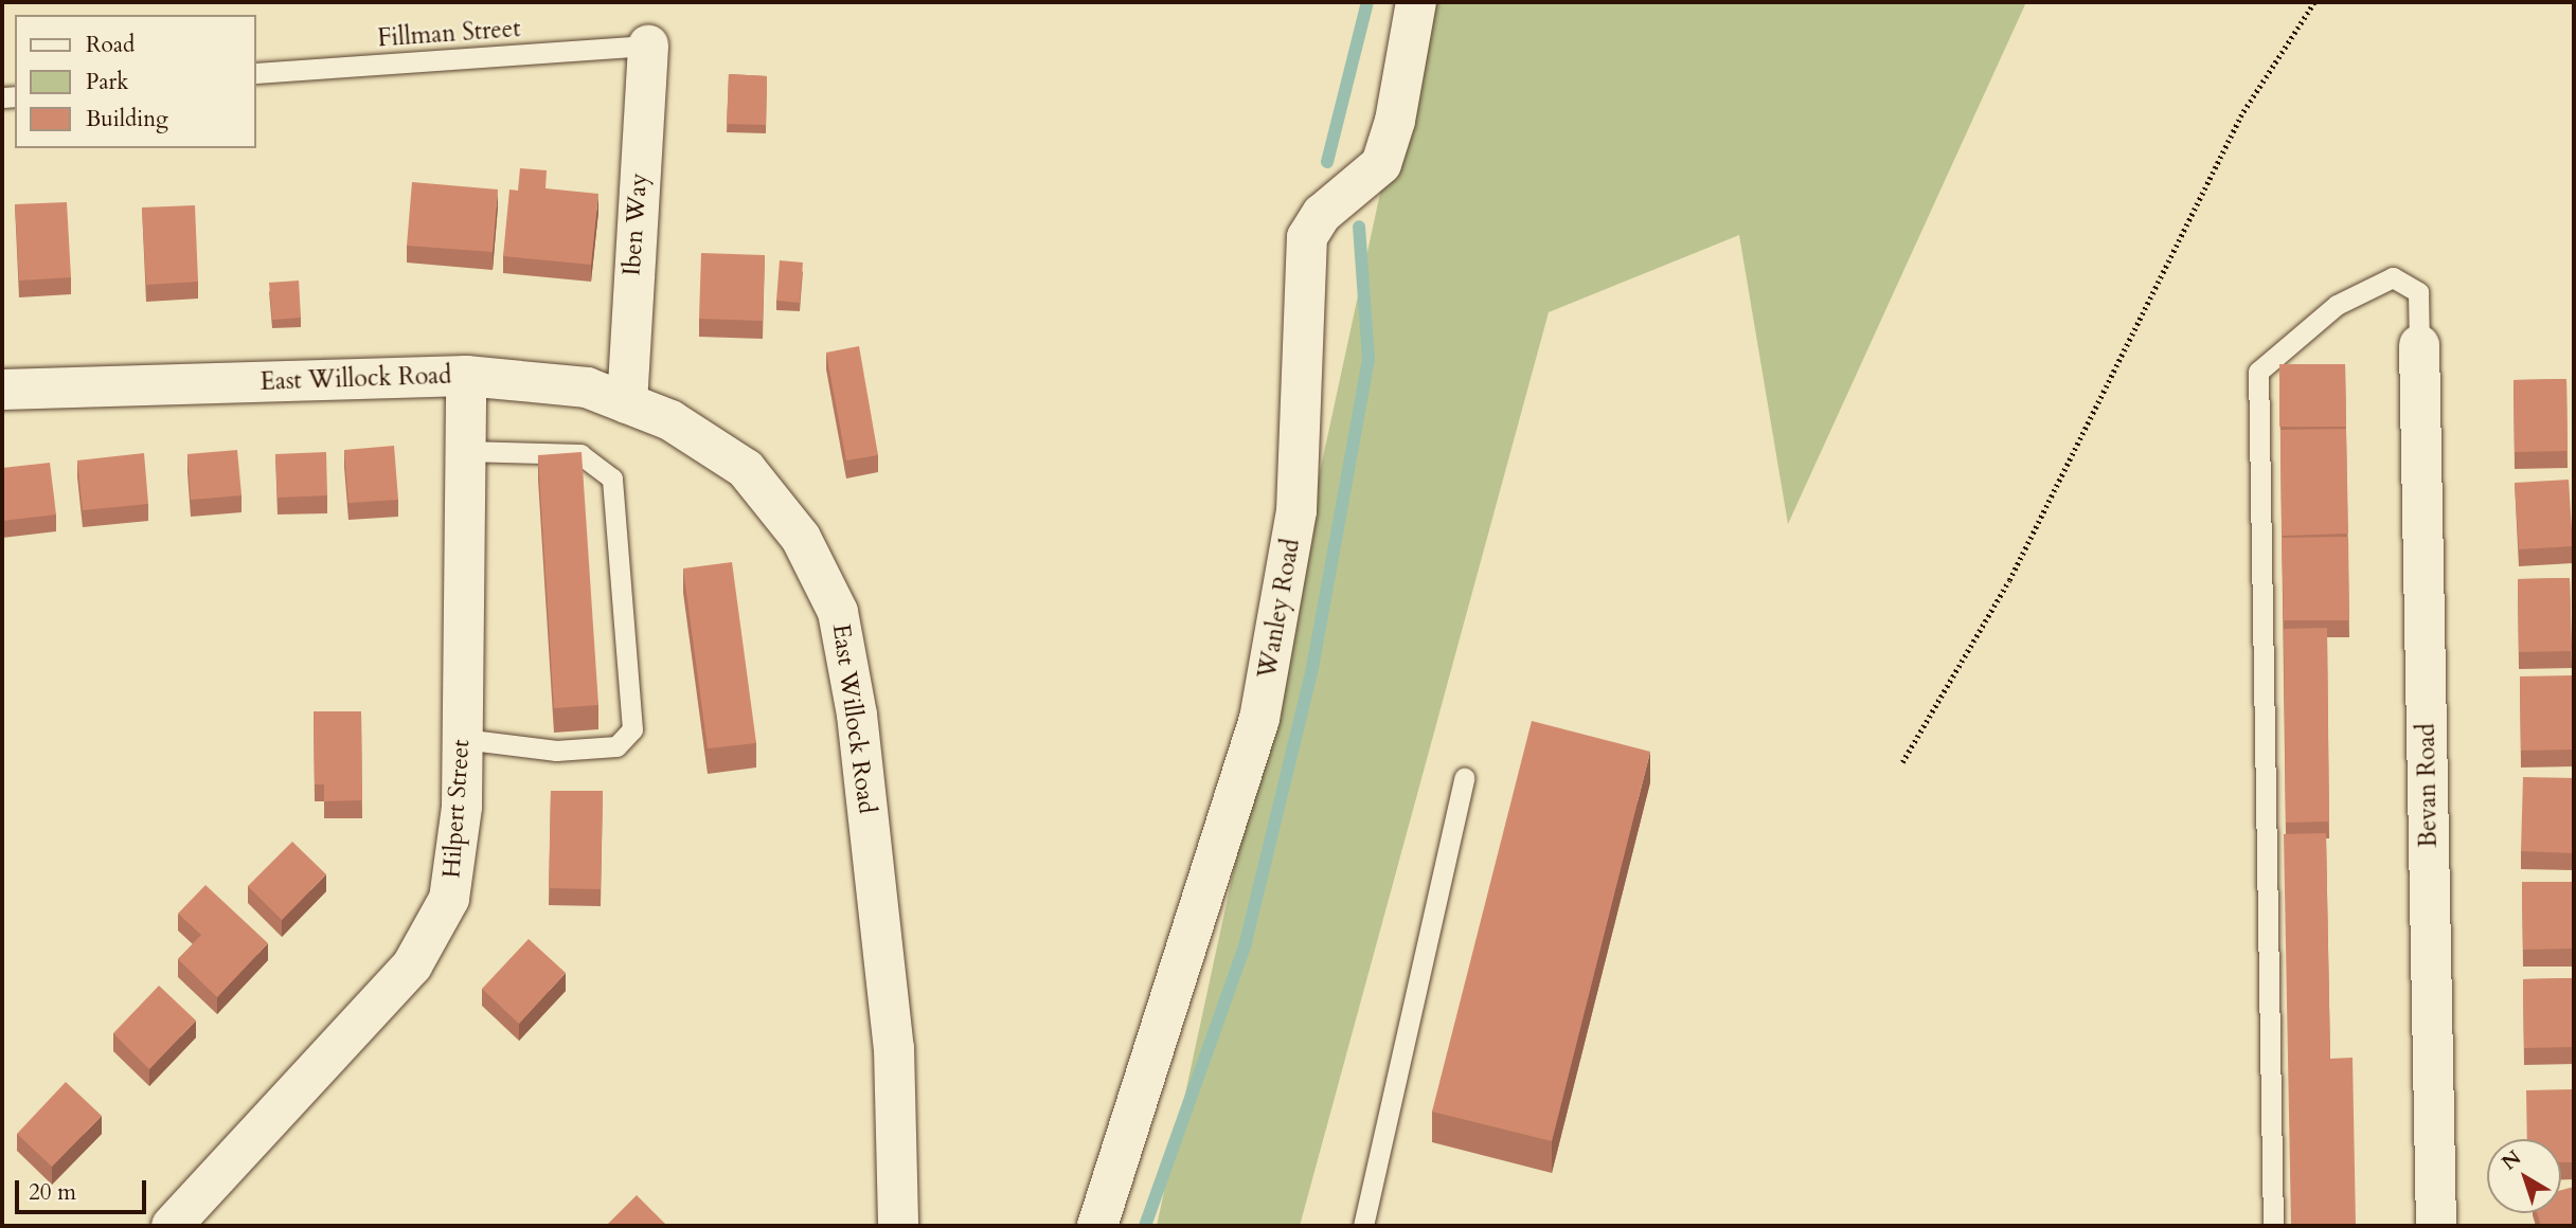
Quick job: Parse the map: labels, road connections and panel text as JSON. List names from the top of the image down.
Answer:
{
  "streets": {
    "street": [
      "Iben Way",
      "East Willock Road",
      "Wanley Road",
      "Bevan Road",
      "Hilpert Street"
    ],
    "lane": ["Fillman Street"]
  },
  "crossings": [
    ["Fillman Street", "Iben Way"],
    ["Iben Way", "East Willock Road"],
    ["East Willock Road", "Hilpert Street"]
  ],
  "legend": ["Road", "Park", "Building"],
  "scale_bar": "20 m",
  "north": "top left"
}
